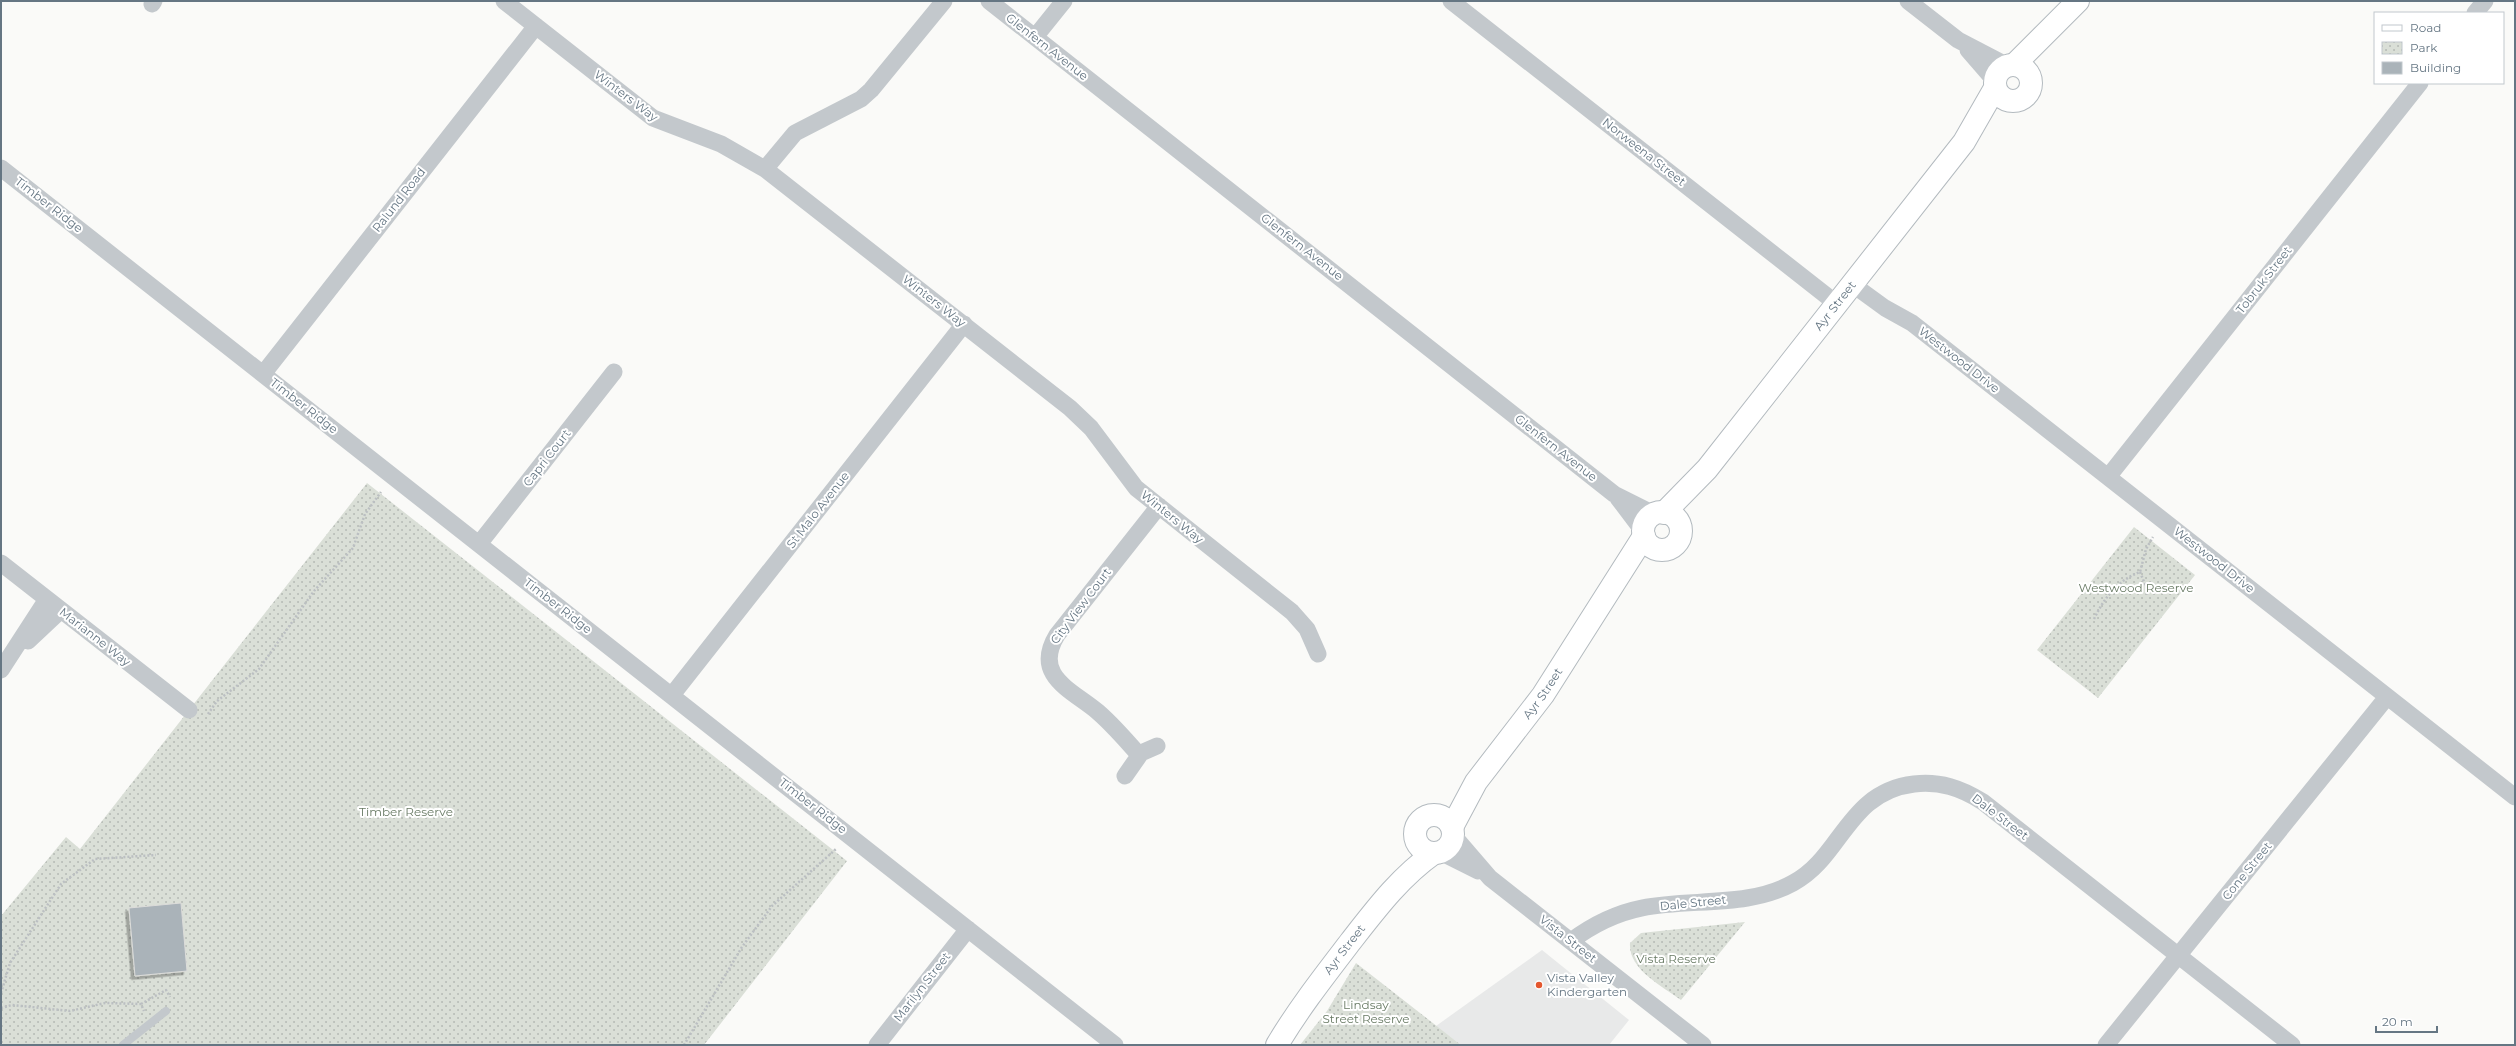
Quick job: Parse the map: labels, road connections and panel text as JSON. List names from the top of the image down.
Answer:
{
  "streets": {
    "street": [
      "Glenfern Avenue",
      "Winters Way",
      "Norweena Street",
      "Ralund Road",
      "Timber Ridge",
      "Tobruk Street",
      "Ayr Street",
      "Westwood Drive",
      "Capri Court",
      "St Malo Avenue",
      "City View Court",
      "Marianne Way",
      "Dale Street",
      "Cone Street",
      "Vista Street",
      "Marilyn Street"
    ]
  },
  "crossings": [
    ["Glenfern Avenue", "Ayr Street"],
    ["Winters Way", "Ralund Road"],
    ["Winters Way", "St Malo Avenue"],
    ["Winters Way", "City View Court"],
    ["Norweena Street", "Ayr Street"],
    ["Ralund Road", "Timber Ridge"],
    ["Timber Ridge", "Capri Court"],
    ["Timber Ridge", "St Malo Avenue"],
    ["Timber Ridge", "Marilyn Street"],
    ["Tobruk Street", "Westwood Drive"],
    ["Ayr Street", "Westwood Drive"],
    ["Ayr Street", "Vista Street"],
    ["Westwood Drive", "Cone Street"],
    ["Dale Street", "Cone Street"],
    ["Dale Street", "Vista Street"]
  ],
  "parks": [
    "Westwood Reserve",
    "Timber Reserve",
    "Vista Reserve",
    "Lindsay Street Reserve"
  ],
  "places": ["Vista Valley Kindergarten"],
  "legend": ["Road", "Park", "Building"],
  "scale_bar": "20 m"
}
